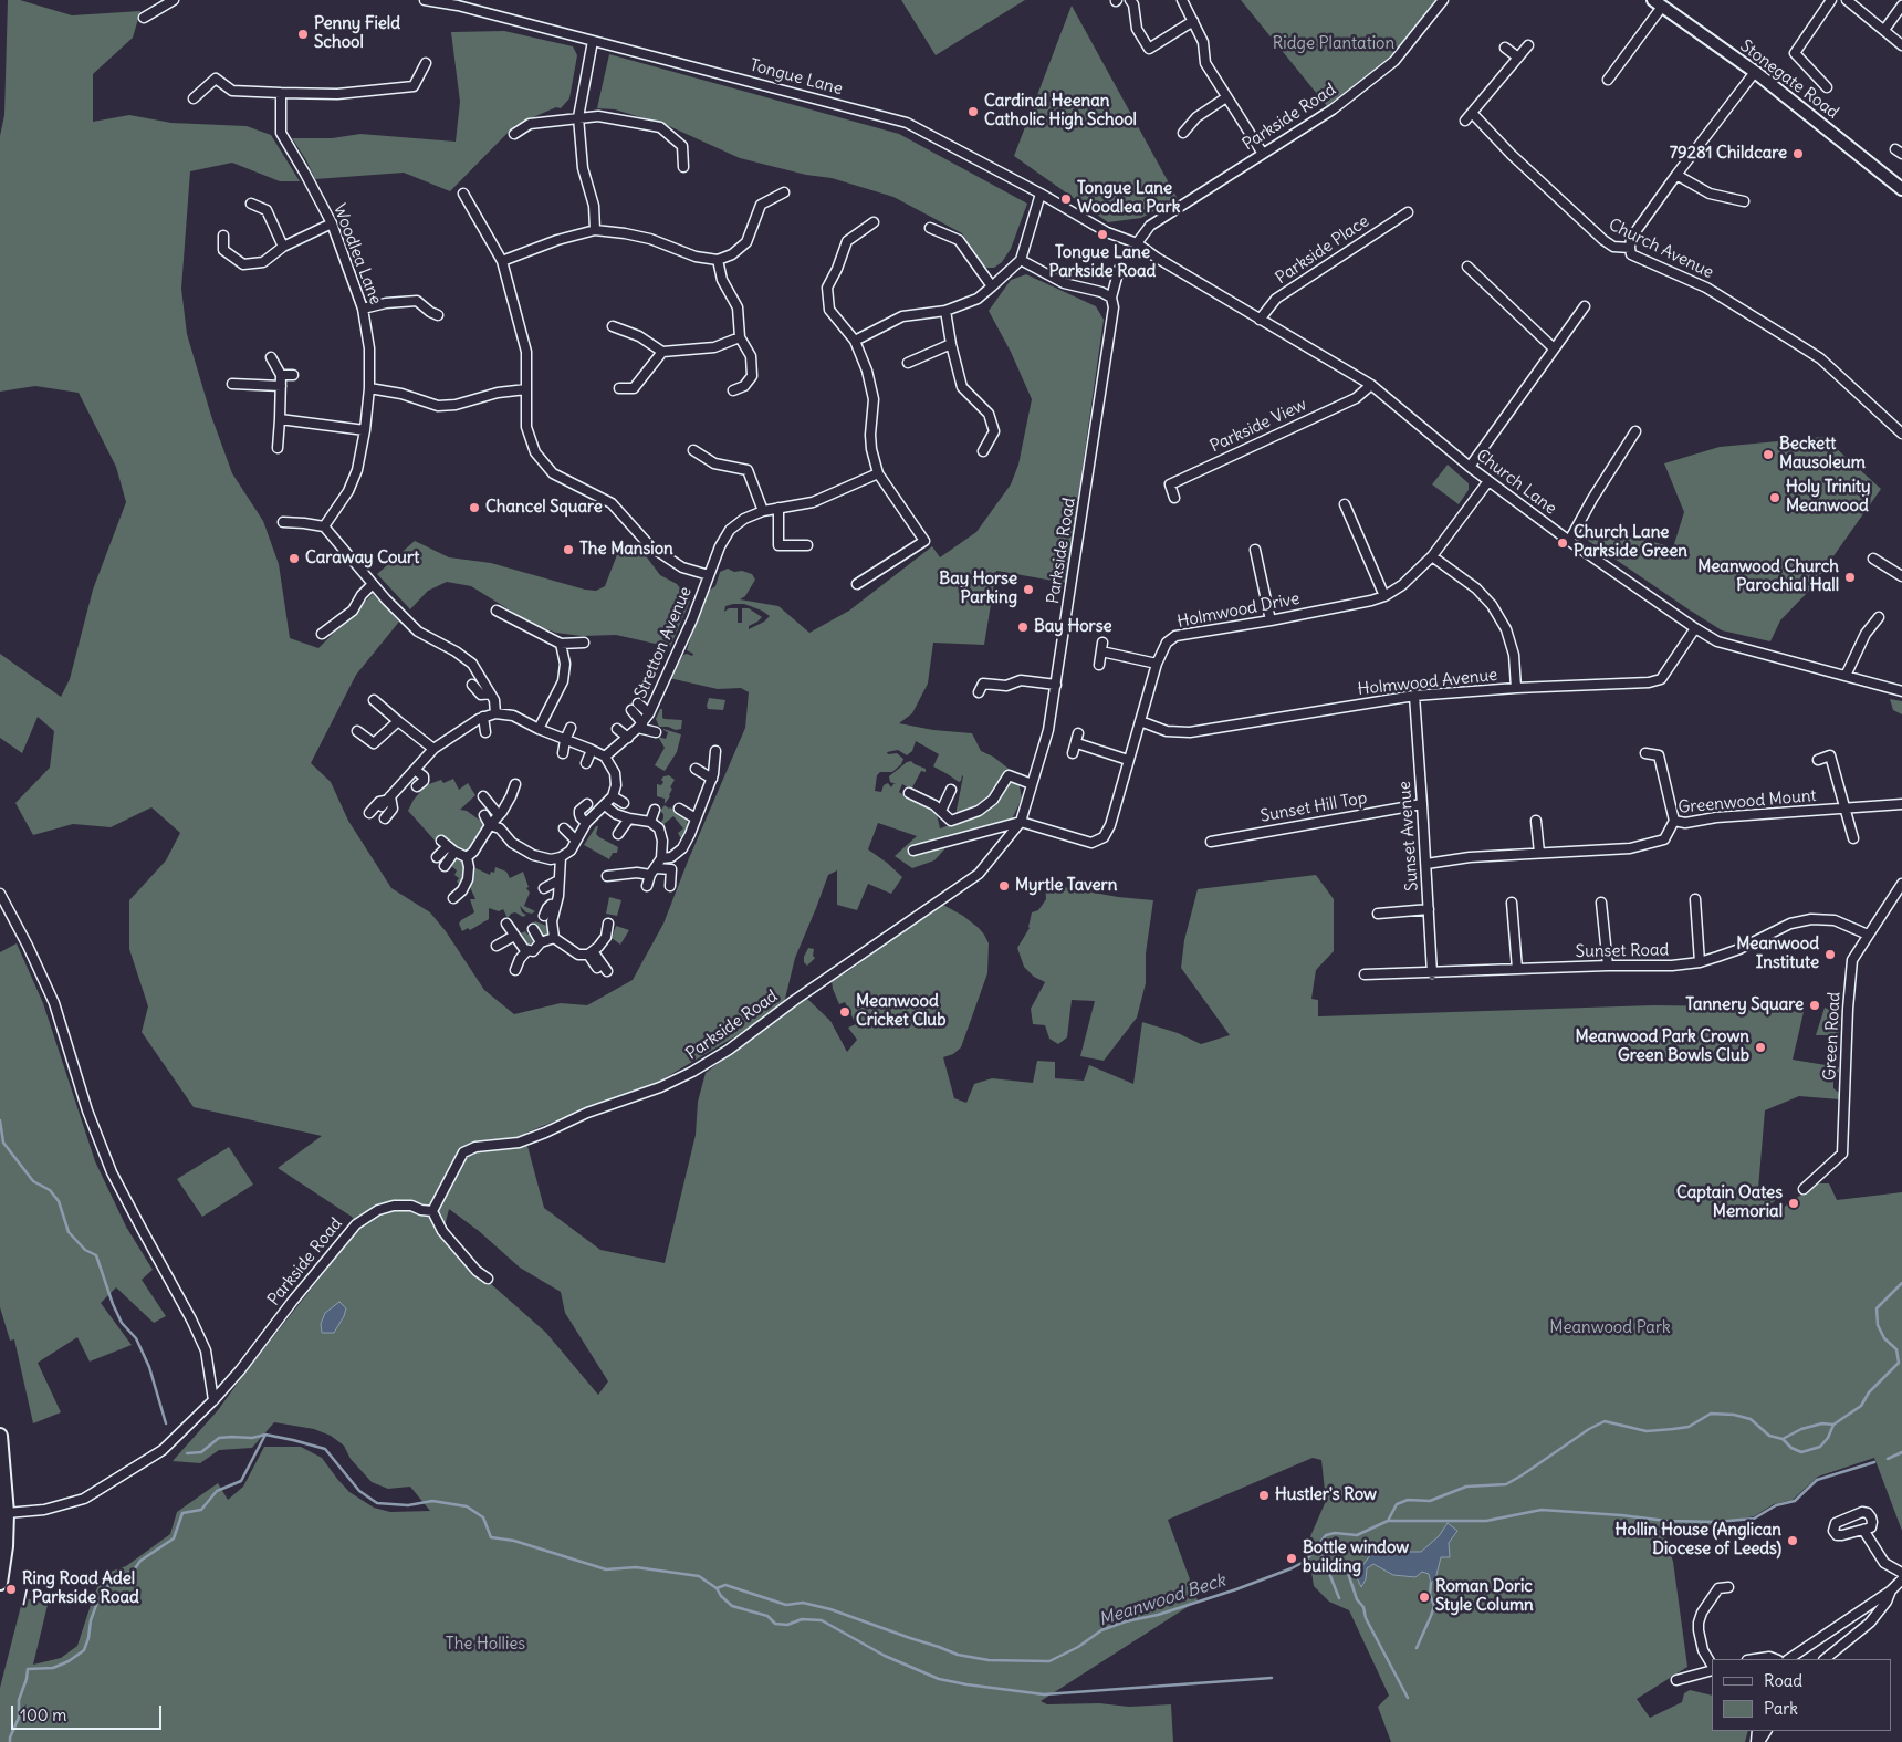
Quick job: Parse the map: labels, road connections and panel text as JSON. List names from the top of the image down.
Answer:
{
  "streets": {
    "main road": ["Stonegate Road"],
    "street": [
      "Tongue Lane",
      "Parkside Road",
      "Church Avenue",
      "Parkside Place",
      "Woodlea Lane",
      "Parkside View",
      "Church Lane",
      "Holmwood Drive",
      "Stretton Avenue",
      "Holmwood Avenue",
      "Greenwood Mount",
      "Sunset Hill Top",
      "Sunset Avenue",
      "Sunset Road",
      "Green Road"
    ]
  },
  "crossings": [
    ["Tongue Lane", "Parkside Road"],
    ["Tongue Lane", "Church Lane"],
    ["Parkside Road", "Church Lane"],
    ["Parkside Road", "Holmwood Drive"],
    ["Parkside Place", "Church Lane"],
    ["Parkside View", "Church Lane"],
    ["Church Lane", "Holmwood Drive"],
    ["Church Lane", "Holmwood Avenue"],
    ["Holmwood Drive", "Holmwood Avenue"],
    ["Holmwood Avenue", "Sunset Avenue"],
    ["Greenwood Mount", "Sunset Avenue"],
    ["Sunset Hill Top", "Sunset Avenue"],
    ["Sunset Avenue", "Sunset Road"],
    ["Sunset Road", "Green Road"]
  ],
  "water": ["Meanwood Beck"],
  "parks": ["Ridge Plantation", "Meanwood Park", "The Hollies"],
  "places": [
    "Penny Field School",
    "Cardinal Heenan Catholic High School",
    "79281 Childcare",
    "Tongue Lane Woodlea Park",
    "Tongue Lane Parkside Road",
    "Beckett Mausoleum",
    "Holy Trinity Meanwood",
    "Chancel Square",
    "Church Lane Parkside Green",
    "The Mansion",
    "Caraway Court",
    "Meanwood Church Parochial Hall",
    "Bay Horse Parking",
    "Bay Horse",
    "Myrtle Tavern",
    "Meanwood Institute",
    "Tannery Square",
    "Meanwood Cricket Club",
    "Meanwood Park Crown Green Bowls Club",
    "Captain Oates Memorial",
    "Hustler's Row",
    "Hollin House (Anglican Diocese of Leeds)",
    "Bottle window building",
    "Ring Road Adel / Parkside Road",
    "Roman Doric Style Column"
  ],
  "legend": ["Road", "Park"],
  "scale_bar": "100 m"
}
